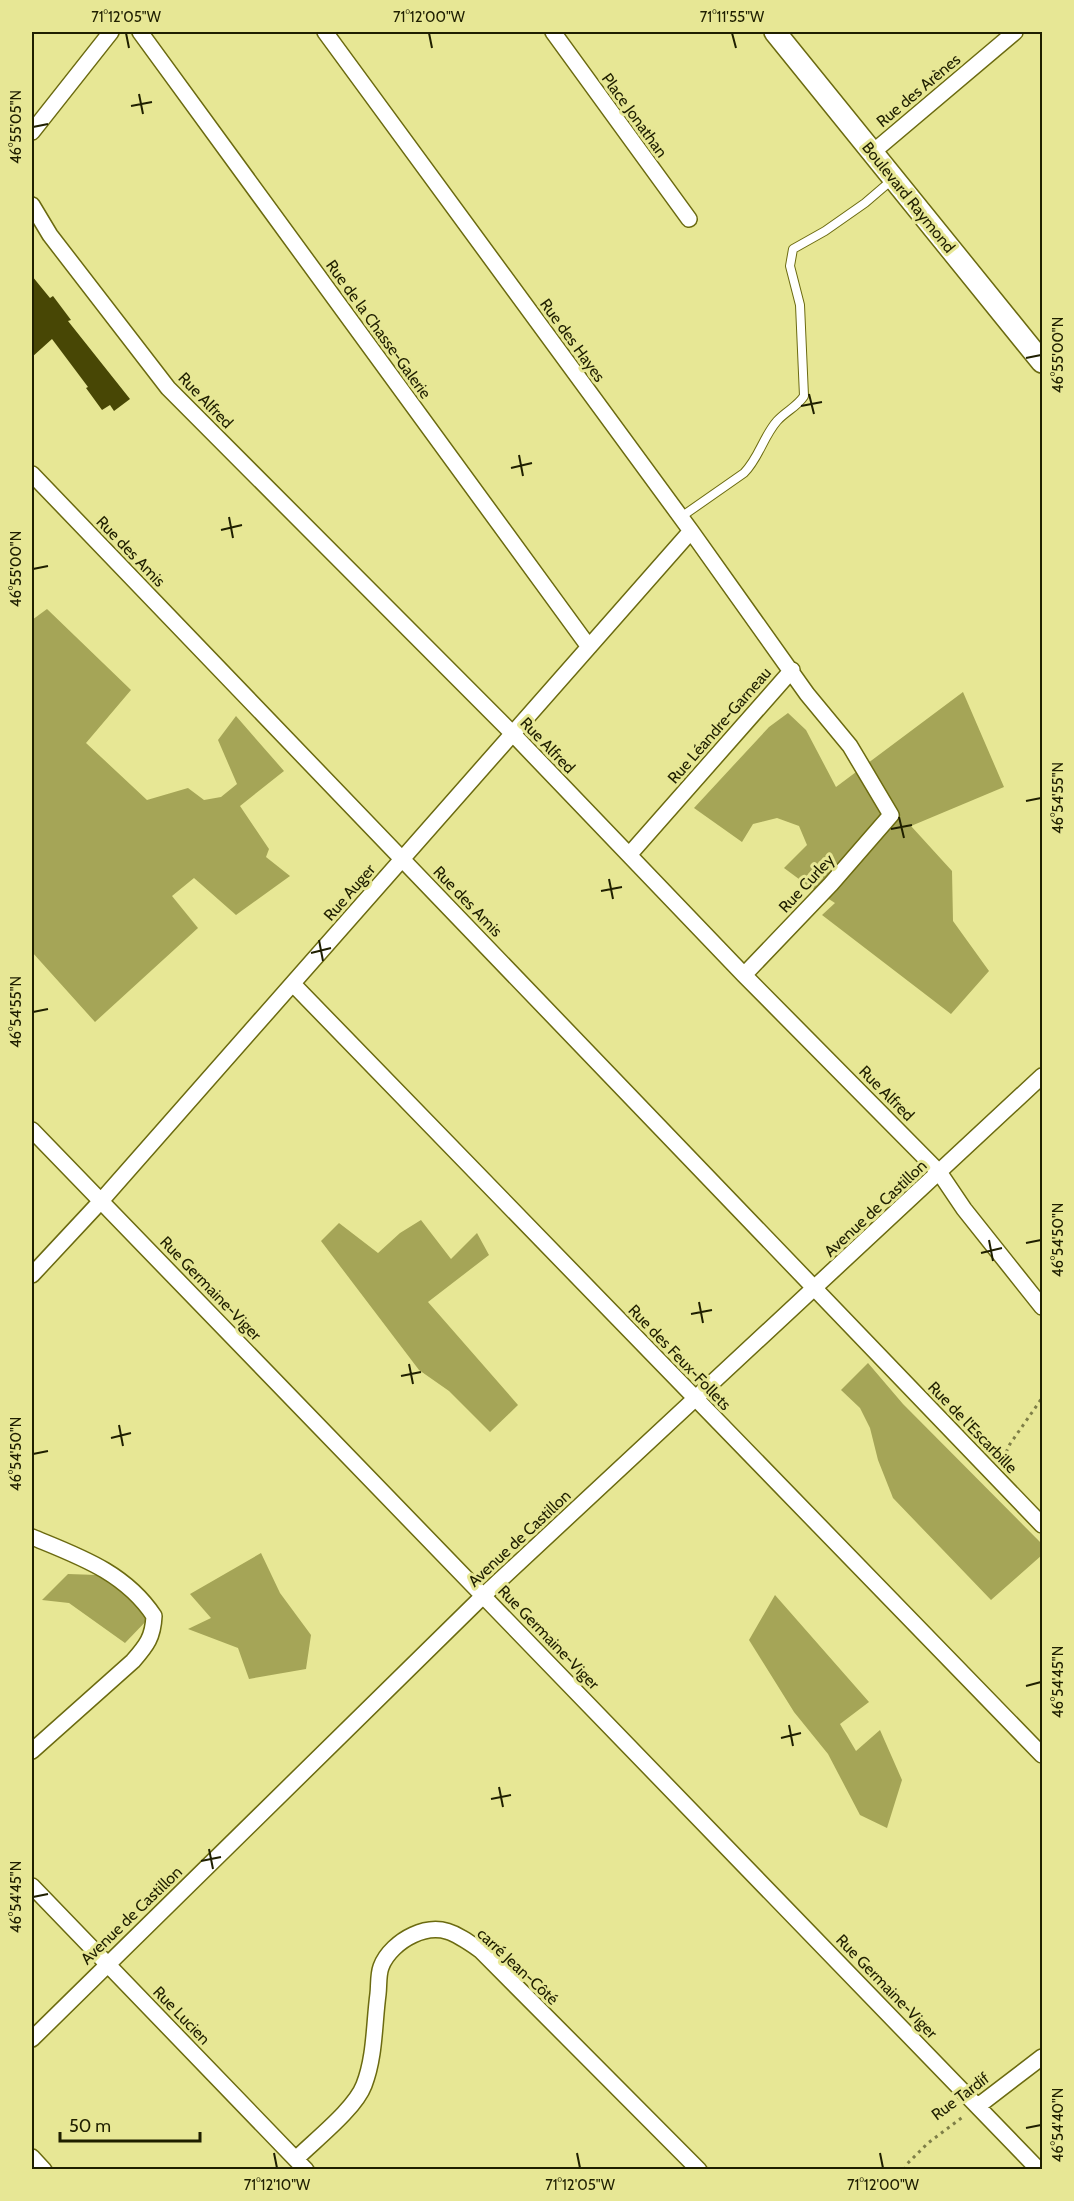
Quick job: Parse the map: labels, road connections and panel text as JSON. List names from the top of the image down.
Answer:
{
  "streets": {
    "street": [
      "Rue des Arènes",
      "Place Jonathan",
      "Boulevard Raymond",
      "Rue de la Chasse-Galerie",
      "Rue des Hayes",
      "Rue Alfred",
      "Rue des Amis",
      "Rue Léandre-Garneau",
      "Rue Curley",
      "Rue Auger",
      "Avenue de Castillon",
      "Rue Germaine-Viger",
      "Rue des Feux-Follets",
      "Rue de l'Escarbille",
      "carré Jean-Côté",
      "Rue Lucien",
      "Rue Tardif"
    ]
  },
  "crossings": [
    ["Rue des Arènes", "Boulevard Raymond"],
    ["Rue de la Chasse-Galerie", "Rue Auger"],
    ["Rue des Hayes", "Rue Léandre-Garneau"],
    ["Rue des Hayes", "Rue Auger"],
    ["Rue Alfred", "Rue Léandre-Garneau"],
    ["Rue Alfred", "Rue Curley"],
    ["Rue Alfred", "Rue Auger"],
    ["Rue Alfred", "Avenue de Castillon"],
    ["Rue des Amis", "Rue Auger"],
    ["Rue des Amis", "Avenue de Castillon"],
    ["Rue des Amis", "Rue de l'Escarbille"],
    ["Rue Léandre-Garneau", "Rue Curley"],
    ["Rue Auger", "Rue Germaine-Viger"],
    ["Rue Auger", "Rue des Feux-Follets"],
    ["Avenue de Castillon", "Rue Germaine-Viger"],
    ["Avenue de Castillon", "Rue des Feux-Follets"],
    ["Avenue de Castillon", "Rue Lucien"],
    ["Rue Germaine-Viger", "Rue Tardif"],
    ["carré Jean-Côté", "Rue Lucien"]
  ],
  "scale_bar": "50 m",
  "coordinates": [
    "71°12'05\"W",
    "71°12'00\"W",
    "71°11'55\"W",
    "46°55'05\"N",
    "46°55'00\"N",
    "46°54'55\"N",
    "46°54'50\"N",
    "46°54'45\"N",
    "46°54'40\"N",
    "71°12'10\"W"
  ]
}
